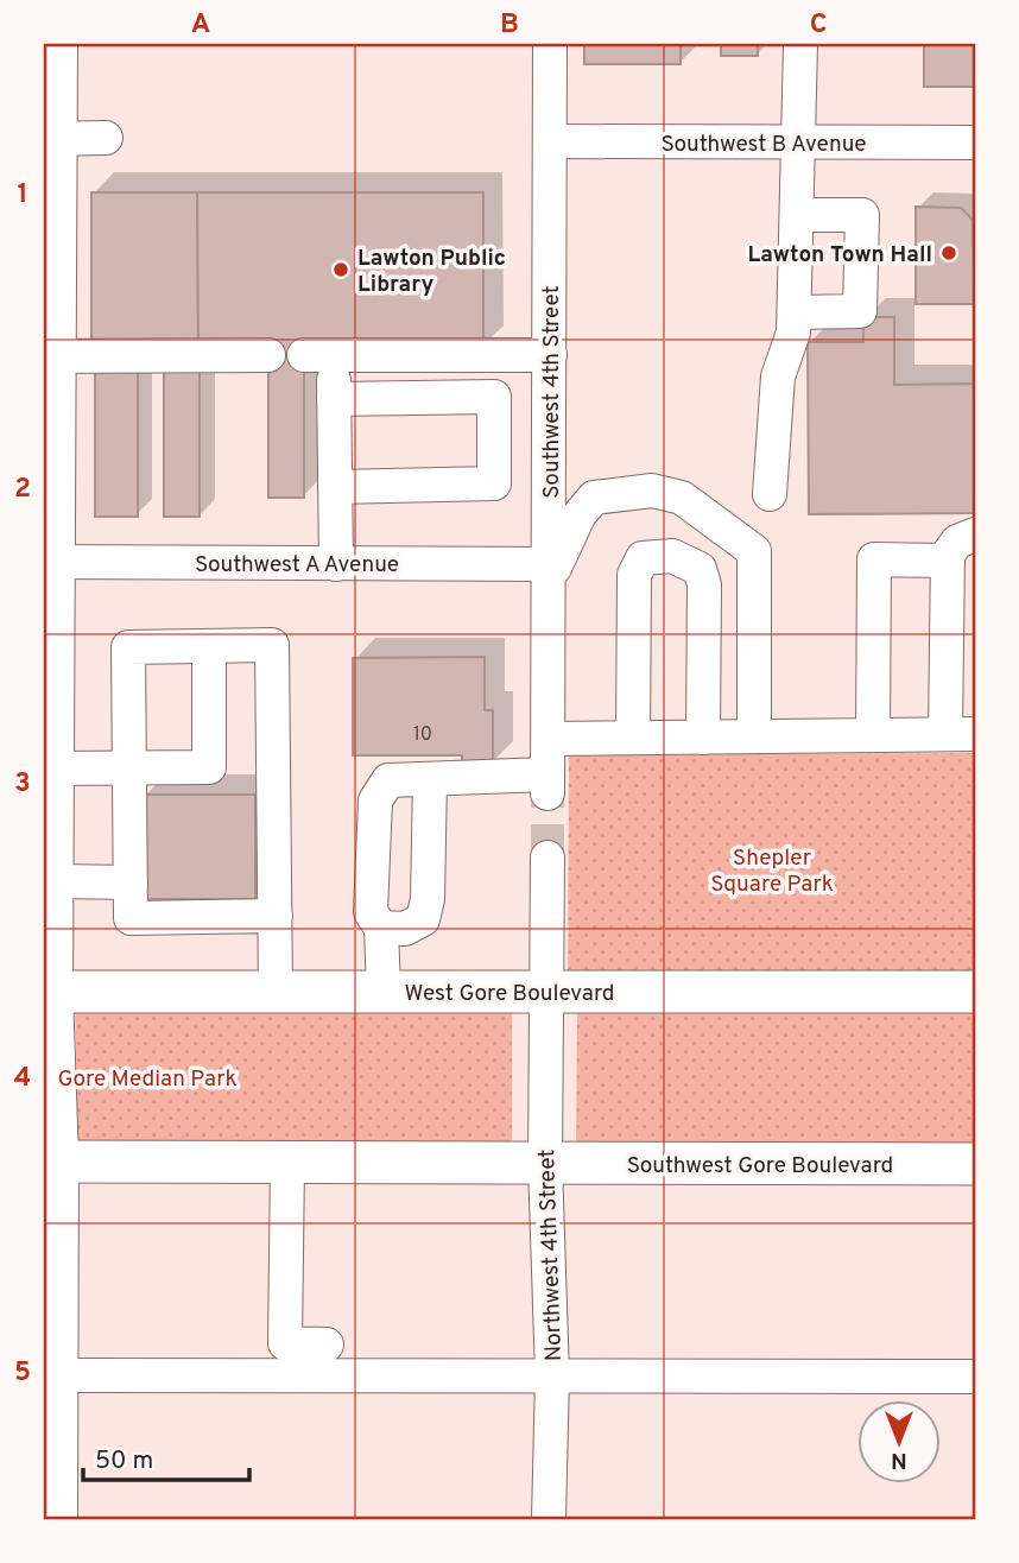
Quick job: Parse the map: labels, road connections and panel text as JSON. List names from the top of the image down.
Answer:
{
  "streets": {
    "main road": ["West Gore Boulevard", "Southwest Gore Boulevard"],
    "street": [
      "Southwest B Avenue",
      "Southwest 4th Street",
      "Southwest A Avenue",
      "Northwest 4th Street"
    ]
  },
  "crossings": [
    ["Southwest B Avenue", "Southwest 4th Street"],
    ["Southwest 4th Street", "Southwest A Avenue"],
    ["West Gore Boulevard", "Northwest 4th Street"],
    ["Southwest Gore Boulevard", "Northwest 4th Street"]
  ],
  "parks": ["Shepler Square Park", "Gore Median Park"],
  "places": ["Lawton Town Hall", "Lawton Public Library"],
  "house_numbers": ["10"],
  "scale_bar": "50 m",
  "north": "bottom",
  "grid": {
    "columns": ["A", "B", "C"],
    "rows": [
      "1",
      "2",
      "3",
      "4",
      "5"
    ]
  }
}
